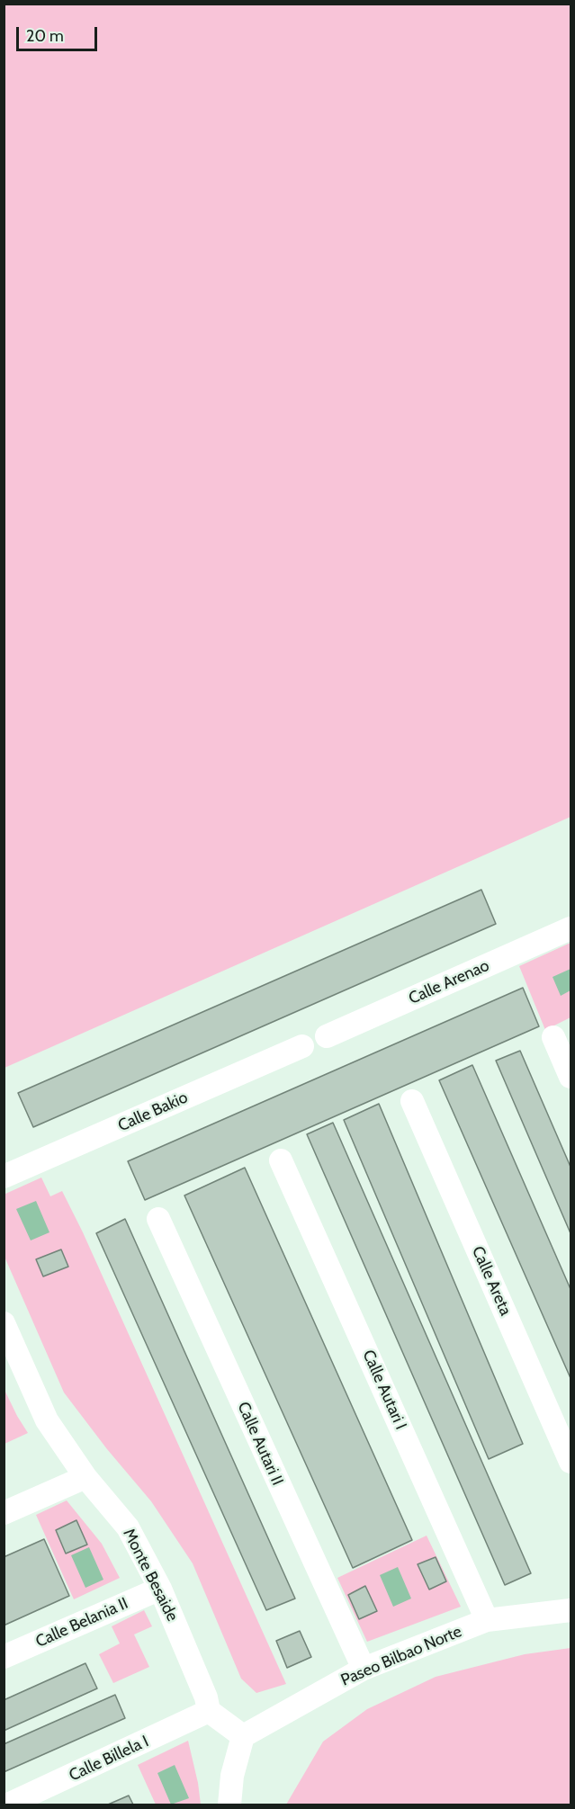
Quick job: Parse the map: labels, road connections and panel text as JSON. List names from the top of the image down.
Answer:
{
  "streets": {
    "street": [
      "Calle Arenao",
      "Calle Bakio",
      "Calle Areta",
      "Calle Autari I",
      "Calle Autari II",
      "Monte Besaide",
      "Calle Belania II",
      "Paseo Bilbao Norte",
      "Calle Billela I"
    ]
  },
  "crossings": [
    ["Calle Autari I", "Paseo Bilbao Norte"],
    ["Calle Autari II", "Paseo Bilbao Norte"],
    ["Monte Besaide", "Calle Belania II"],
    ["Monte Besaide", "Calle Billela I"]
  ],
  "scale_bar": "20 m"
}
